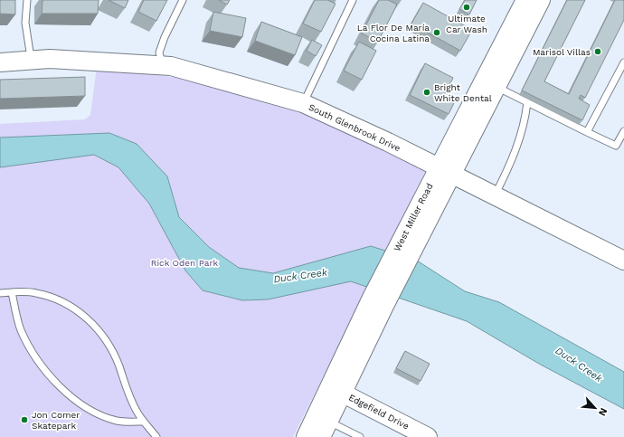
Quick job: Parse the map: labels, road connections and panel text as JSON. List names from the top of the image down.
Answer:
{
  "streets": {
    "street": ["South Glenbrook Drive", "West Miller Road", "Edgefield Drive"]
  },
  "crossings": [
    ["South Glenbrook Drive", "West Miller Road"],
    ["West Miller Road", "Edgefield Drive"]
  ],
  "water": ["Duck Creek"],
  "parks": ["Rick Oden Park"],
  "places": [
    "Ultimate Car Wash",
    "La Flor De María Cocina Latina",
    "Marisol Villas",
    "Bright White Dental",
    "Jon Comer Skatepark"
  ],
  "north": "bottom right"
}
